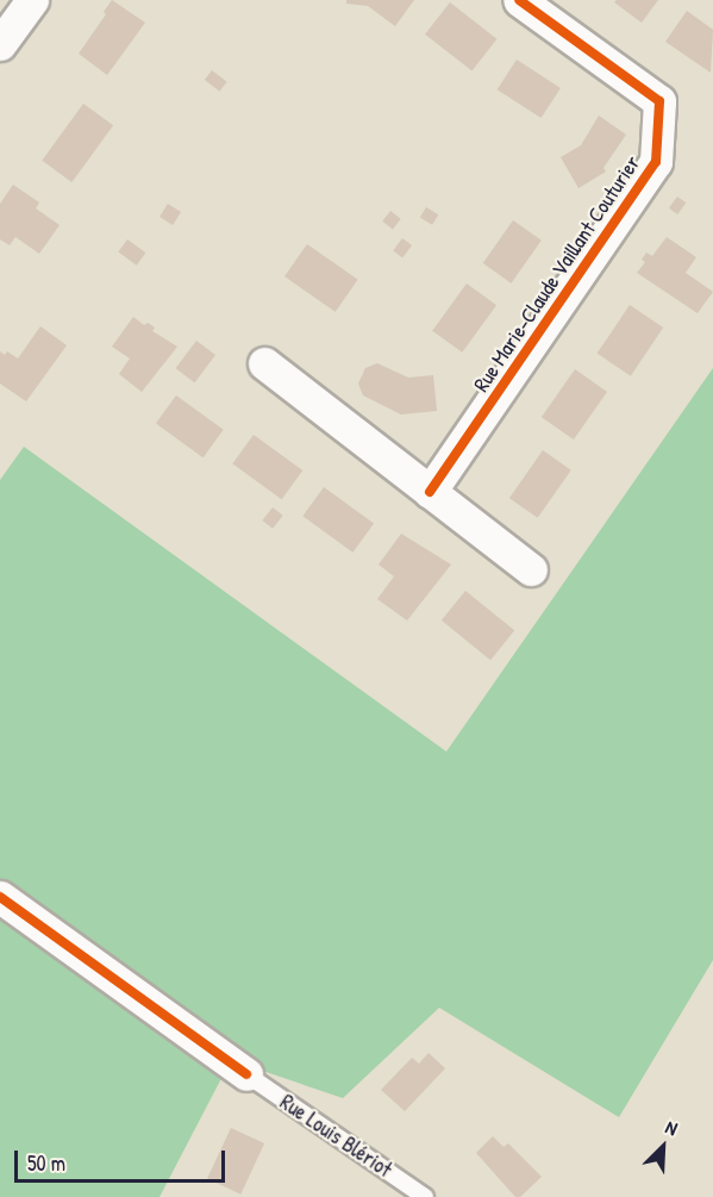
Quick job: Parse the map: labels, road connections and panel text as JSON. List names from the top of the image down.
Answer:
{
  "streets": {
    "street": ["Rue Marie-Claude Vaillant Couturier"],
    "lane": ["Rue Louis Blériot"]
  },
  "scale_bar": "50 m",
  "north": "top right"
}
